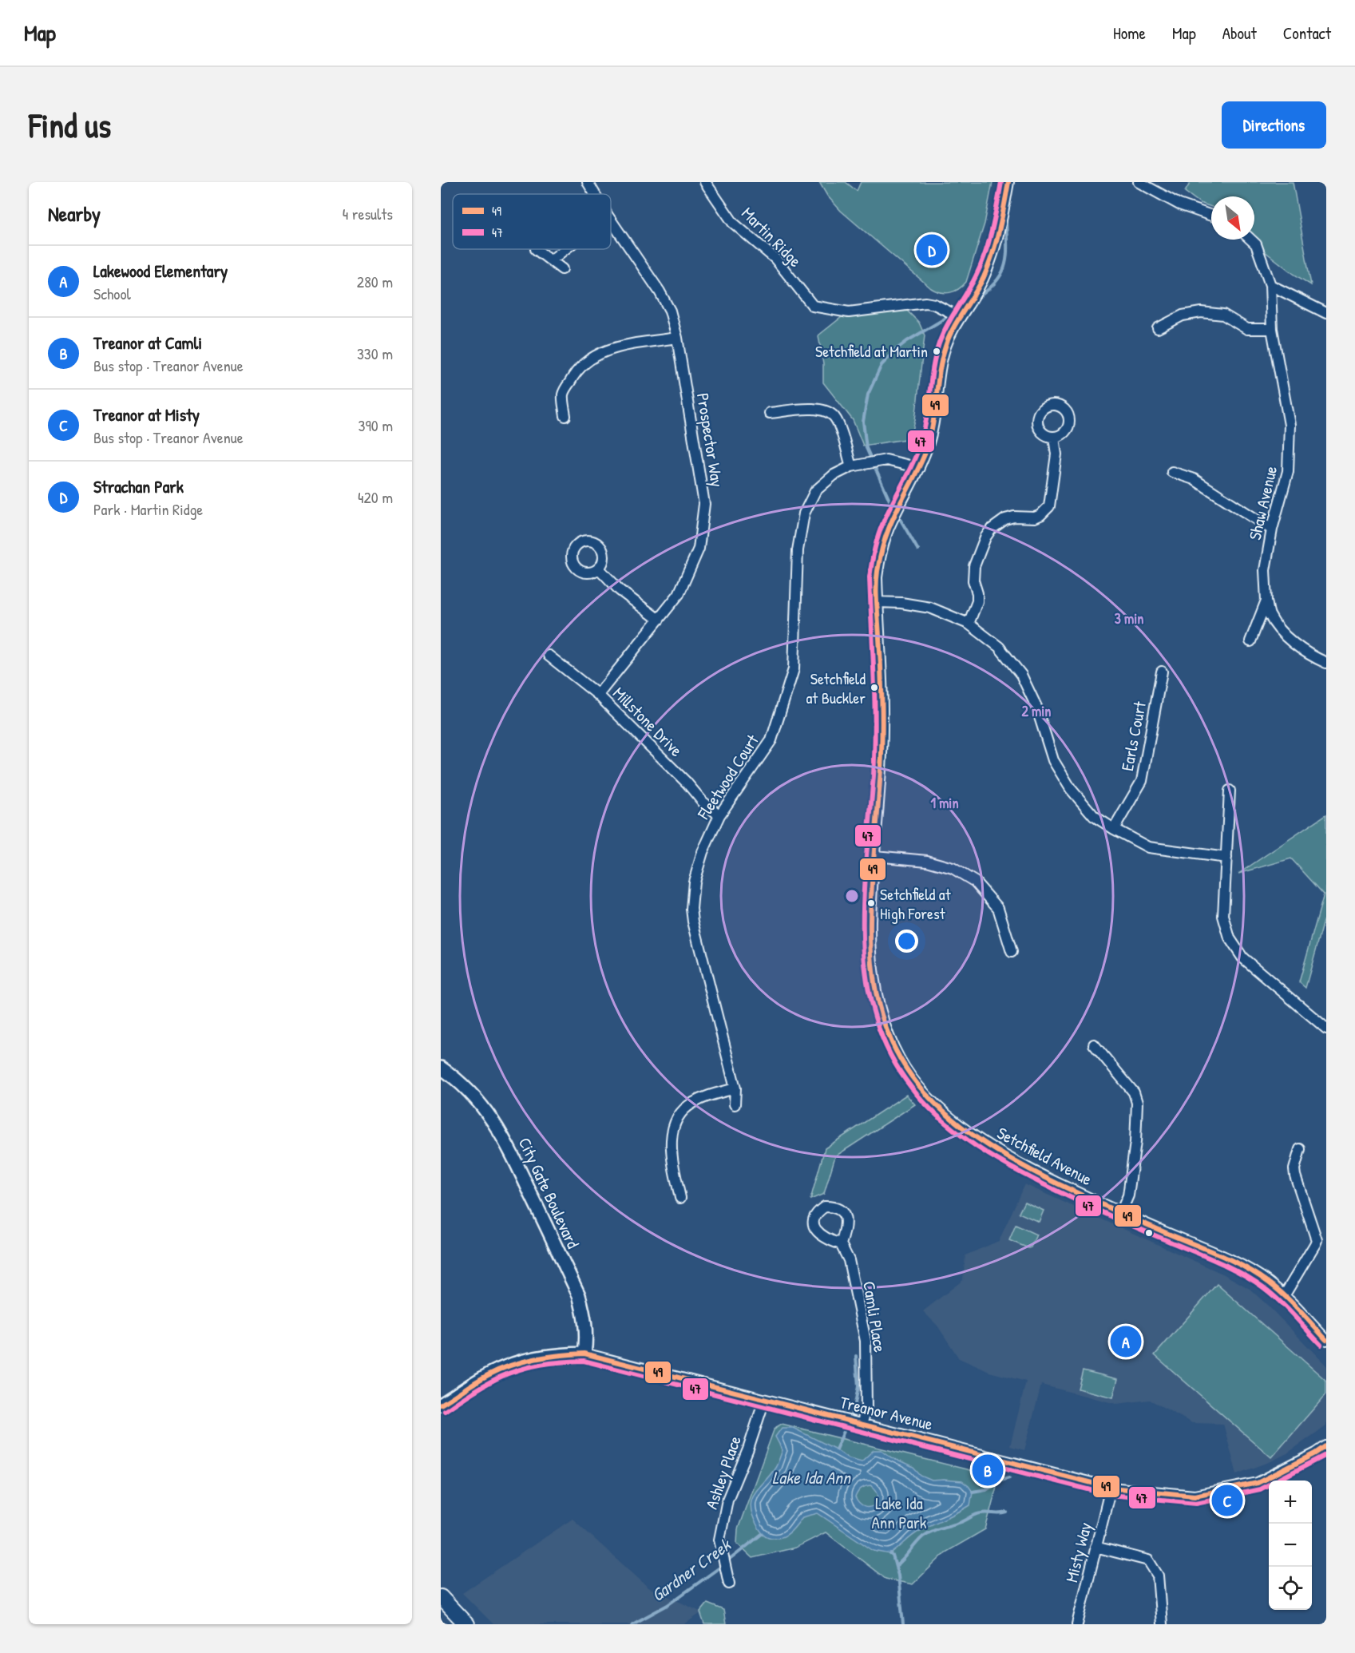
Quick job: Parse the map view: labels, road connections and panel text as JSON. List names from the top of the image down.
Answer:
{
  "streets": {
    "street": [
      "Martin Ridge",
      "Prospector Way",
      "Shaw Avenue",
      "Millstone Drive",
      "Earls Court",
      "Fleetwood Court",
      "Setchfield Avenue",
      "City Gate Boulevard",
      "Camli Place",
      "Treanor Avenue",
      "Ashley Place",
      "Misty Way"
    ]
  },
  "crossings": [
    ["Martin Ridge", "Setchfield Avenue"],
    ["Prospector Way", "Millstone Drive"],
    ["Millstone Drive", "Fleetwood Court"],
    ["Fleetwood Court", "Setchfield Avenue"],
    ["City Gate Boulevard", "Treanor Avenue"],
    ["Camli Place", "Treanor Avenue"],
    ["Treanor Avenue", "Ashley Place"],
    ["Treanor Avenue", "Misty Way"]
  ],
  "water": ["Lake Ida Ann", "Gardner Creek"],
  "parks": ["Lake Ida Ann Park"],
  "places": ["Setchfield at Martin", "Setchfield at Buckler", "Setchfield at High Forest"],
  "lines": ["transit line 49", "transit line 47"],
  "legend": ["49", "47"],
  "north": "bottom right",
  "page": {
    "header": "Map",
    "nav": [
      "Home",
      "Map",
      "About",
      "Contact"
    ],
    "buttons": "Directions",
    "title": "Find us",
    "heading": ["Nearby", "4 results"],
    "pins": [
      "D",
      "A",
      "B",
      "C"
    ],
    "list": [
      {
        "mark": "A",
        "name": "Lakewood Elementary",
        "note": "School",
        "value": "280 m"
      },
      {
        "mark": "B",
        "name": "Treanor at Camli",
        "note": "Bus stop · Treanor Avenue",
        "value": "330 m"
      },
      {
        "mark": "C",
        "name": "Treanor at Misty",
        "note": "Bus stop · Treanor Avenue",
        "value": "390 m"
      },
      {
        "mark": "D",
        "name": "Strachan Park",
        "note": "Park · Martin Ridge",
        "value": "420 m"
      }
    ],
    "map_buttons": ["+", "−"]
  },
  "rings": ["3 min", "2 min", "1 min"]
}
